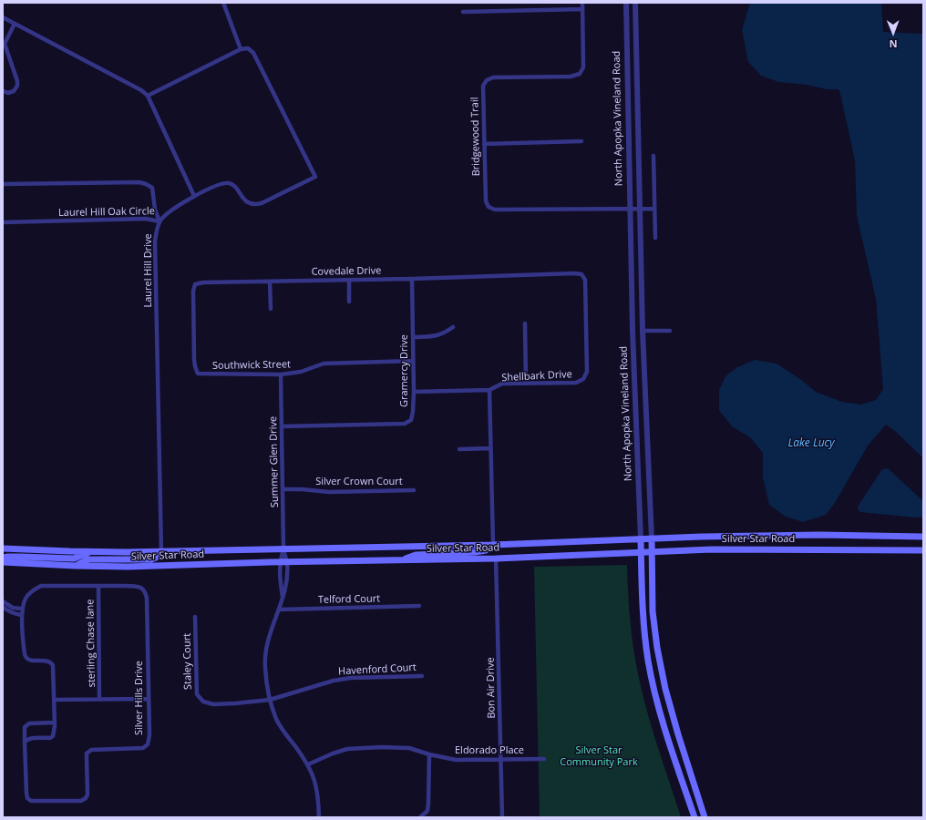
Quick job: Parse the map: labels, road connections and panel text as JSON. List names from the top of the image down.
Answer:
{
  "streets": {
    "main road": ["North Apopka Vineland Road", "Silver Star Road"],
    "street": [
      "Bridgewood Trail",
      "Laurel Hill Oak Circle",
      "Laurel Hill Drive",
      "Covedale Drive",
      "Southwick Street",
      "Gramercy Drive",
      "Shellbark Drive",
      "Summer Glen Drive",
      "Silver Crown Court",
      "Telford Court",
      "sterling Chase lane",
      "Staley Court",
      "Havenford Court",
      "Bon Air Drive",
      "Silver Hills Drive",
      "Eldorado Place"
    ]
  },
  "crossings": [
    ["North Apopka Vineland Road", "Bridgewood Trail"],
    ["North Apopka Vineland Road", "Silver Star Road"],
    ["Laurel Hill Oak Circle", "Laurel Hill Drive"],
    ["Laurel Hill Drive", "Silver Star Road"],
    ["Covedale Drive", "Southwick Street"],
    ["Covedale Drive", "Gramercy Drive"],
    ["Covedale Drive", "Shellbark Drive"],
    ["Southwick Street", "Gramercy Drive"],
    ["Southwick Street", "Summer Glen Drive"],
    ["Gramercy Drive", "Shellbark Drive"],
    ["Gramercy Drive", "Summer Glen Drive"],
    ["Summer Glen Drive", "Silver Crown Court"],
    ["Summer Glen Drive", "Silver Star Road"],
    ["Silver Star Road", "Bon Air Drive"],
    ["sterling Chase lane", "Silver Hills Drive"],
    ["Staley Court", "Havenford Court"],
    ["Bon Air Drive", "Eldorado Place"]
  ],
  "water": ["Lake Lucy"],
  "parks": ["Silver Star Community Park"],
  "north": "bottom"
}
